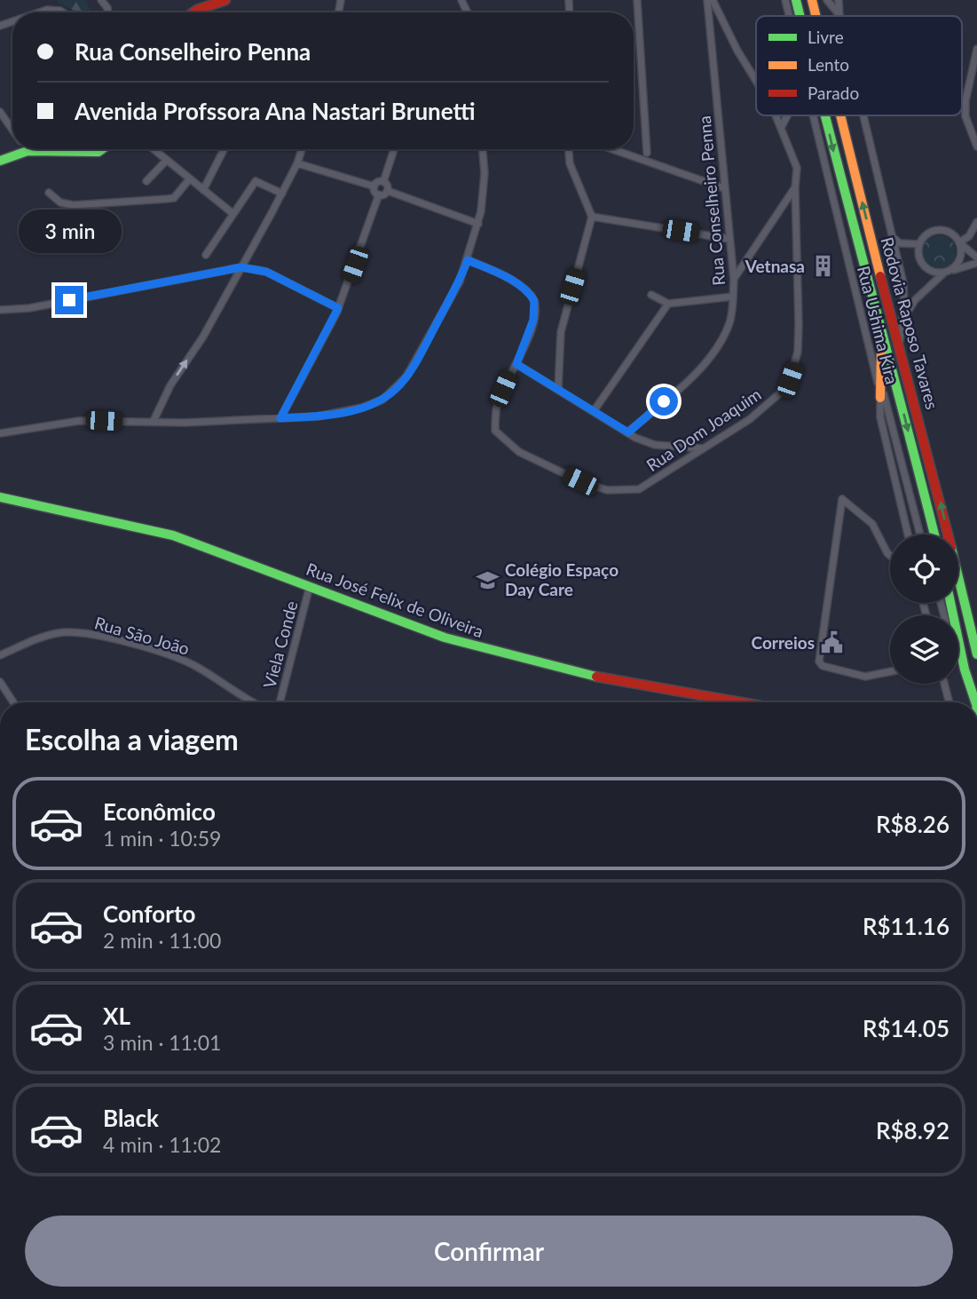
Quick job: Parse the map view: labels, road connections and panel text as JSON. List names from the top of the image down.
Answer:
{
  "streets": {
    "main road": ["Rodovia Raposo Tavares", "Rua José Felix de Oliveira"],
    "street": [
      "Rua Conselheiro Penna",
      "Rua Ushima Kira",
      "Rua Dom Joaquim",
      "Rua São João",
      "Viela Conde"
    ]
  },
  "crossings": [
    ["Rua José Felix de Oliveira", "Viela Conde"]
  ],
  "places": {
    "building": ["Vetnasa"],
    "school or university": ["Colégio Espaço Day Care"],
    "public building": ["Correios"]
  },
  "legend": ["Livre", "Lento", "Parado"],
  "page": {
    "banner": ["Rua Conselheiro Penna", "Avenida Profssora Ana Nastari Brunetti"],
    "bubble": "3 min",
    "heading": "Escolha a viagem",
    "list": [
      {
        "name": "Econômico",
        "note": "1 min · 10:59",
        "value": "R$8.26"
      },
      {
        "name": "Conforto",
        "note": "2 min · 11:00",
        "value": "R$11.16"
      },
      {
        "name": "XL",
        "note": "3 min · 11:01",
        "value": "R$14.05"
      },
      {
        "name": "Black",
        "note": "4 min · 11:02",
        "value": "R$8.92"
      }
    ],
    "buttons": "Confirmar"
  }
}
